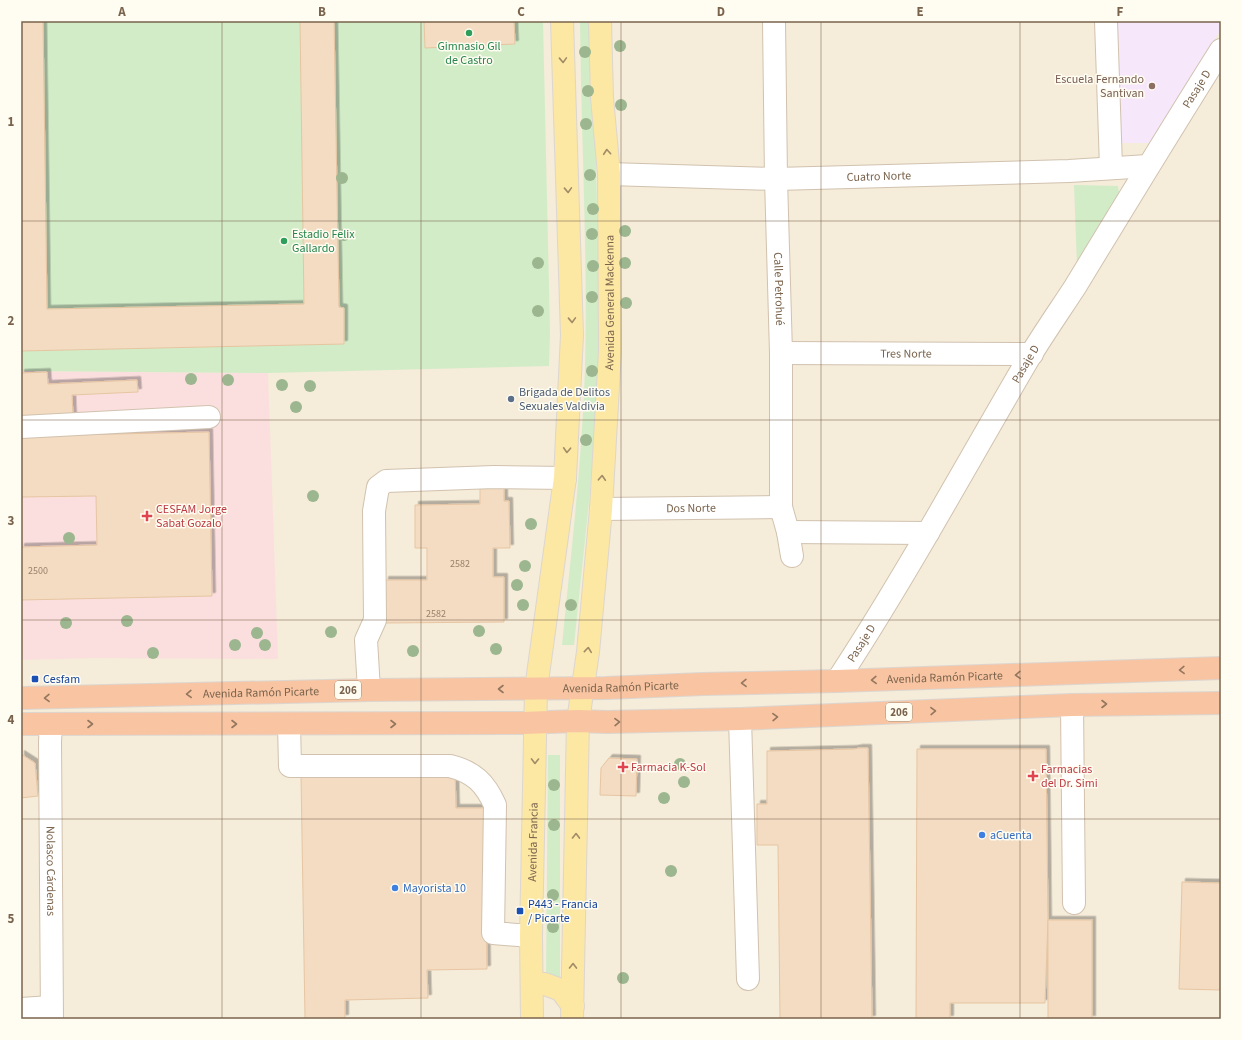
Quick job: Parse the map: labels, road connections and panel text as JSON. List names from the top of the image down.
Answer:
{
  "streets": {
    "highway": ["Avenida Ramón Picarte", "206"],
    "main road": ["Avenida General Mackenna", "Avenida Francia"],
    "street": [
      "Pasaje D",
      "Cuatro Norte",
      "Calle Petrohué",
      "Tres Norte",
      "Dos Norte",
      "Nolasco Cárdenas"
    ]
  },
  "crossings": [
    ["Pasaje D", "Cuatro Norte"],
    ["Pasaje D", "Tres Norte"],
    ["Pasaje D", "Avenida Ramón Picarte"],
    ["Cuatro Norte", "Calle Petrohué"],
    ["Cuatro Norte", "Avenida General Mackenna"],
    ["Calle Petrohué", "Tres Norte"],
    ["Calle Petrohué", "Dos Norte"],
    ["Avenida General Mackenna", "Dos Norte"],
    ["Avenida General Mackenna", "Avenida Ramón Picarte"],
    ["Avenida Ramón Picarte", "Avenida Francia"],
    ["Avenida Ramón Picarte", "Nolasco Cárdenas"]
  ],
  "places": {
    "other": [
      "Gimnasio Gil de Castro",
      "Escuela Fernando Santivan",
      "Estadio Felix Gallardo",
      "Brigada de Delitos Sexuales Valdivia",
      "aCuenta",
      "Mayorista 10"
    ],
    "health": ["CESFAM Jorge Sabat Gozalo", "Farmacia K-Sol", "Farmacias del Dr. Simi"],
    "transit": ["Cesfam", "P443 - Francia / Picarte"]
  },
  "house_numbers": ["2582", "2500", "2582"],
  "grid": {
    "columns": [
      "A",
      "B",
      "C",
      "D",
      "E",
      "F"
    ],
    "rows": [
      "1",
      "2",
      "3",
      "4",
      "5"
    ]
  }
}
